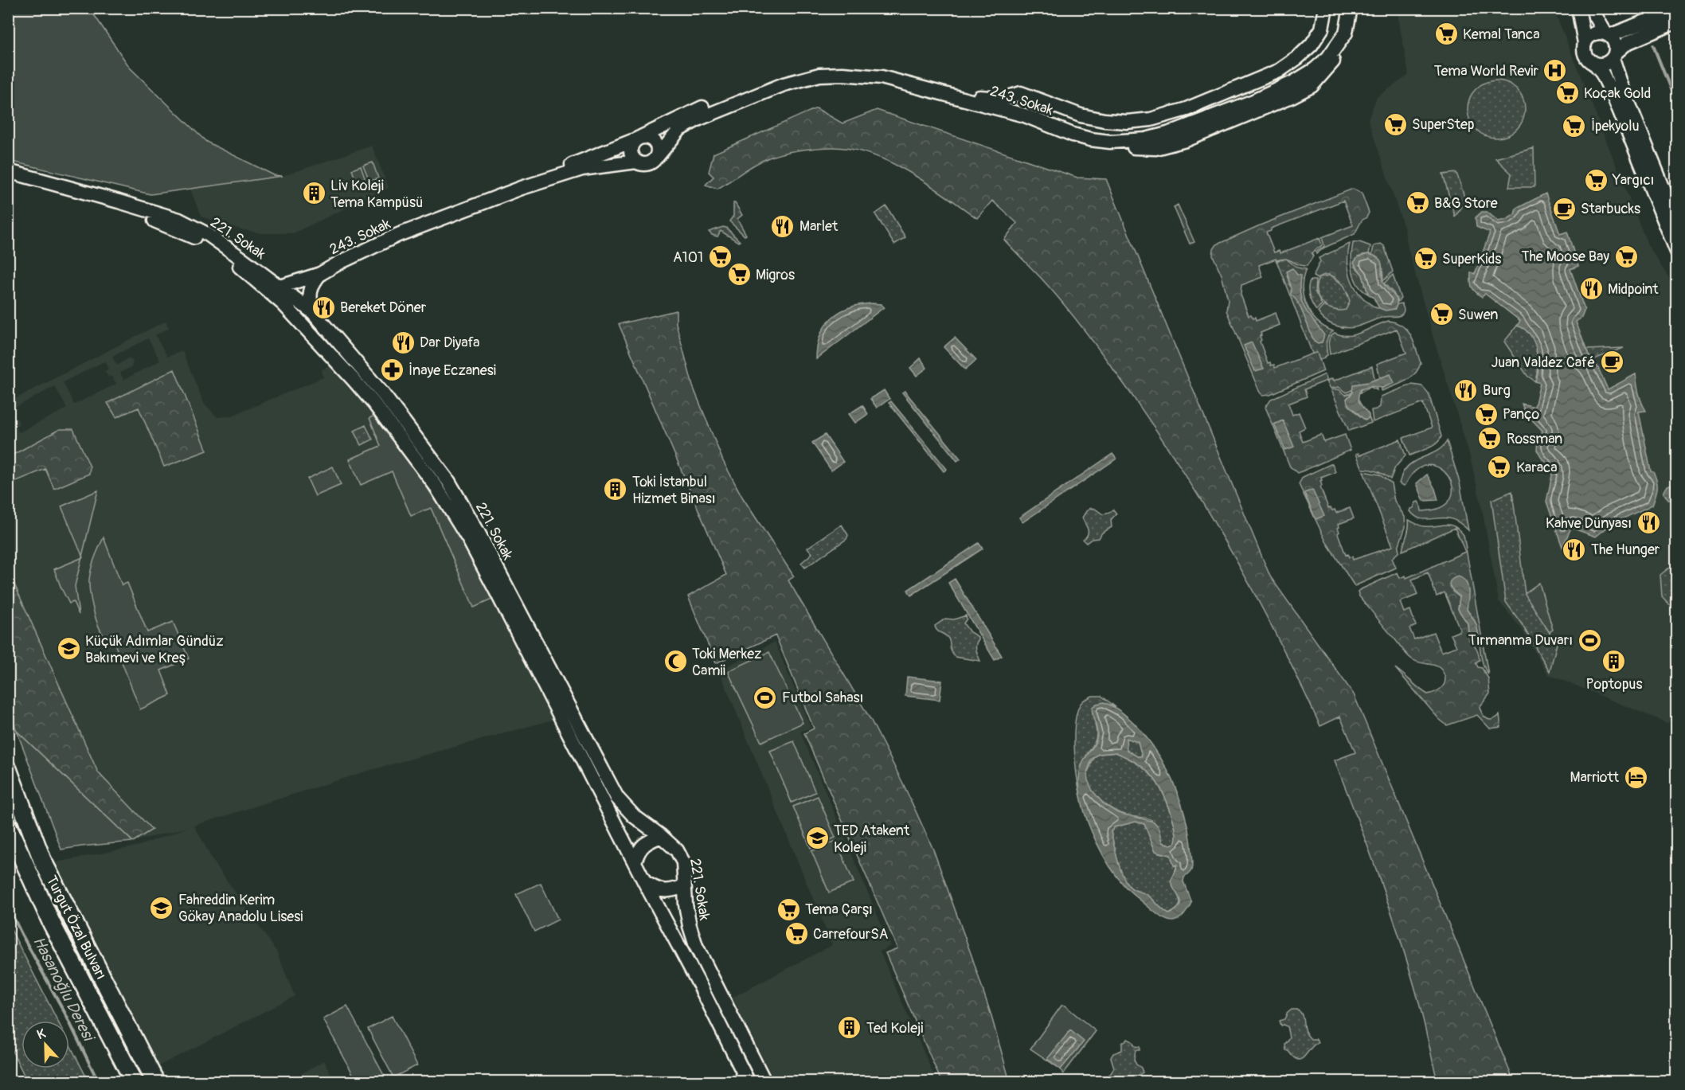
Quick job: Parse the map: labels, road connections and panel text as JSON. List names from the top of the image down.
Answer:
{
  "streets": {
    "main road": ["Turgut Özal Bulvarı"],
    "street": ["243. Sokak", "221. Sokak"]
  },
  "crossings": [
    ["243. Sokak", "221. Sokak"]
  ],
  "water": ["Hasanoğlu Deresi"],
  "places": {
    "supermarket": [
      "Kemal Tanca",
      "Koçak Gold",
      "SuperStep",
      "İpekyolu",
      "Yargıcı",
      "B&G Store",
      "The Moose Bay",
      "A101",
      "SuperKids",
      "Migros",
      "Suwen",
      "Panço",
      "Rossman",
      "Karaca",
      "Tema Çarşı",
      "CarrefourSA"
    ],
    "hospital": ["Tema World Revir"],
    "building": [
      "Liv Koleji Tema Kampüsü",
      "Toki İstanbul Hizmet Binası",
      "Poptopus",
      "Ted Koleji"
    ],
    "cafe": ["Starbucks", "Juan Valdez Café"],
    "restaurant": [
      "Marlet",
      "Midpoint",
      "Bereket Döner",
      "Dar Diyafa",
      "Burg",
      "Kahve Dünyası",
      "The Hunger"
    ],
    "pharmacy": ["İnaye Eczanesi"],
    "sports": ["Tırmanma Duvarı", "Futbol Sahası"],
    "school or university": ["Küçük Adımlar Gündüz Bakımevi ve Kreş", "TED Atakent Koleji", "Fahreddin Kerim Gökay Anadolu Lisesi"],
    "mosque": ["Toki Merkez Camii"],
    "hotel": ["Marriott"]
  },
  "north": "top"
}
